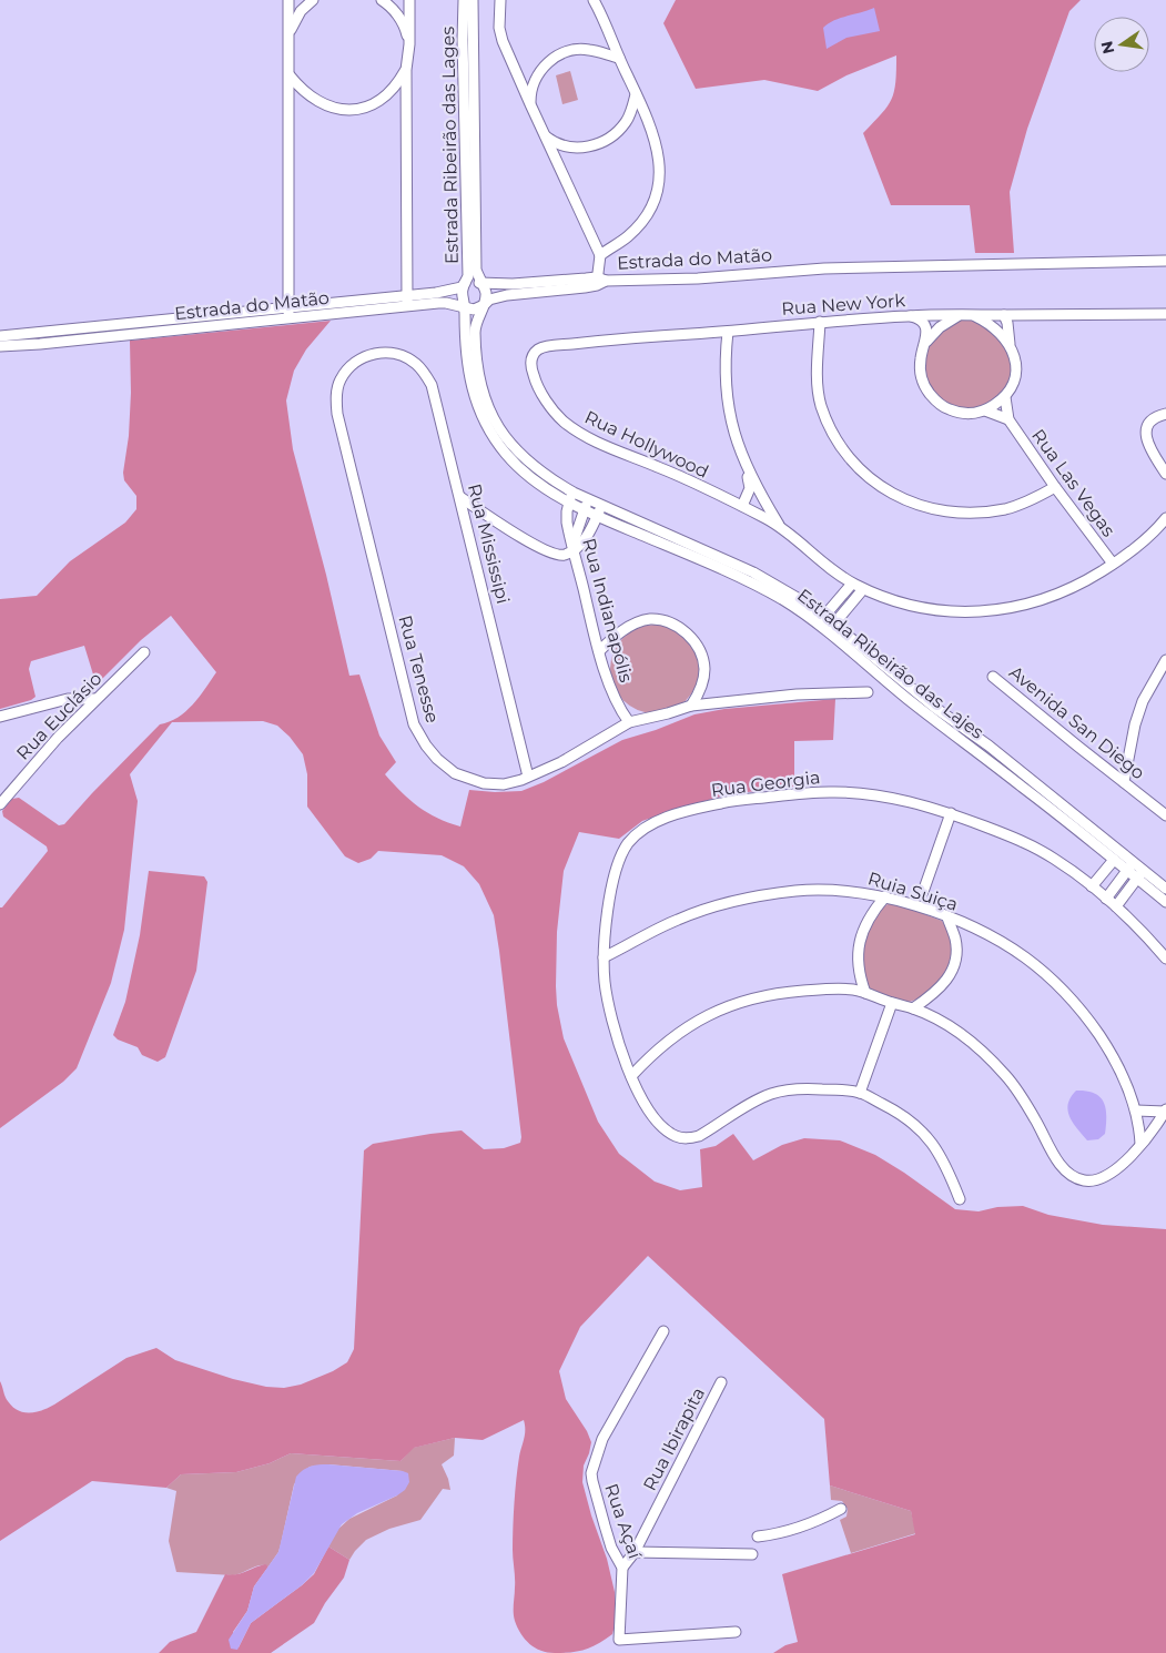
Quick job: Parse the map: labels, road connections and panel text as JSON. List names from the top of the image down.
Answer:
{
  "streets": {
    "street": [
      "Estrada Ribeirão das Lages",
      "Estrada do Matão",
      "Rua New York",
      "Rua Hollywood",
      "Rua Las Vegas",
      "Rua Mississipi",
      "Rua Indianapólis",
      "Estrada Ribeirão das Lajes",
      "Rua Tenesse",
      "Rua Euclásio",
      "Avenida San Diego",
      "Rua Georgia",
      "Ruia Suiça",
      "Rua Ibirapita",
      "Rua Açaí"
    ]
  },
  "crossings": [
    ["Estrada Ribeirão das Lages", "Estrada do Matão"],
    ["Estrada Ribeirão das Lages", "Estrada Ribeirão das Lajes"],
    ["Estrada do Matão", "Estrada Ribeirão das Lajes"],
    ["Rua New York", "Rua Hollywood"],
    ["Rua New York", "Rua Las Vegas"],
    ["Rua Hollywood", "Rua Las Vegas"],
    ["Rua Mississipi", "Rua Tenesse"],
    ["Rua Indianapólis", "Estrada Ribeirão das Lajes"],
    ["Rua Indianapólis", "Rua Tenesse"],
    ["Rua Georgia", "Ruia Suiça"],
    ["Rua Ibirapita", "Rua Açaí"]
  ],
  "north": "left"
}
